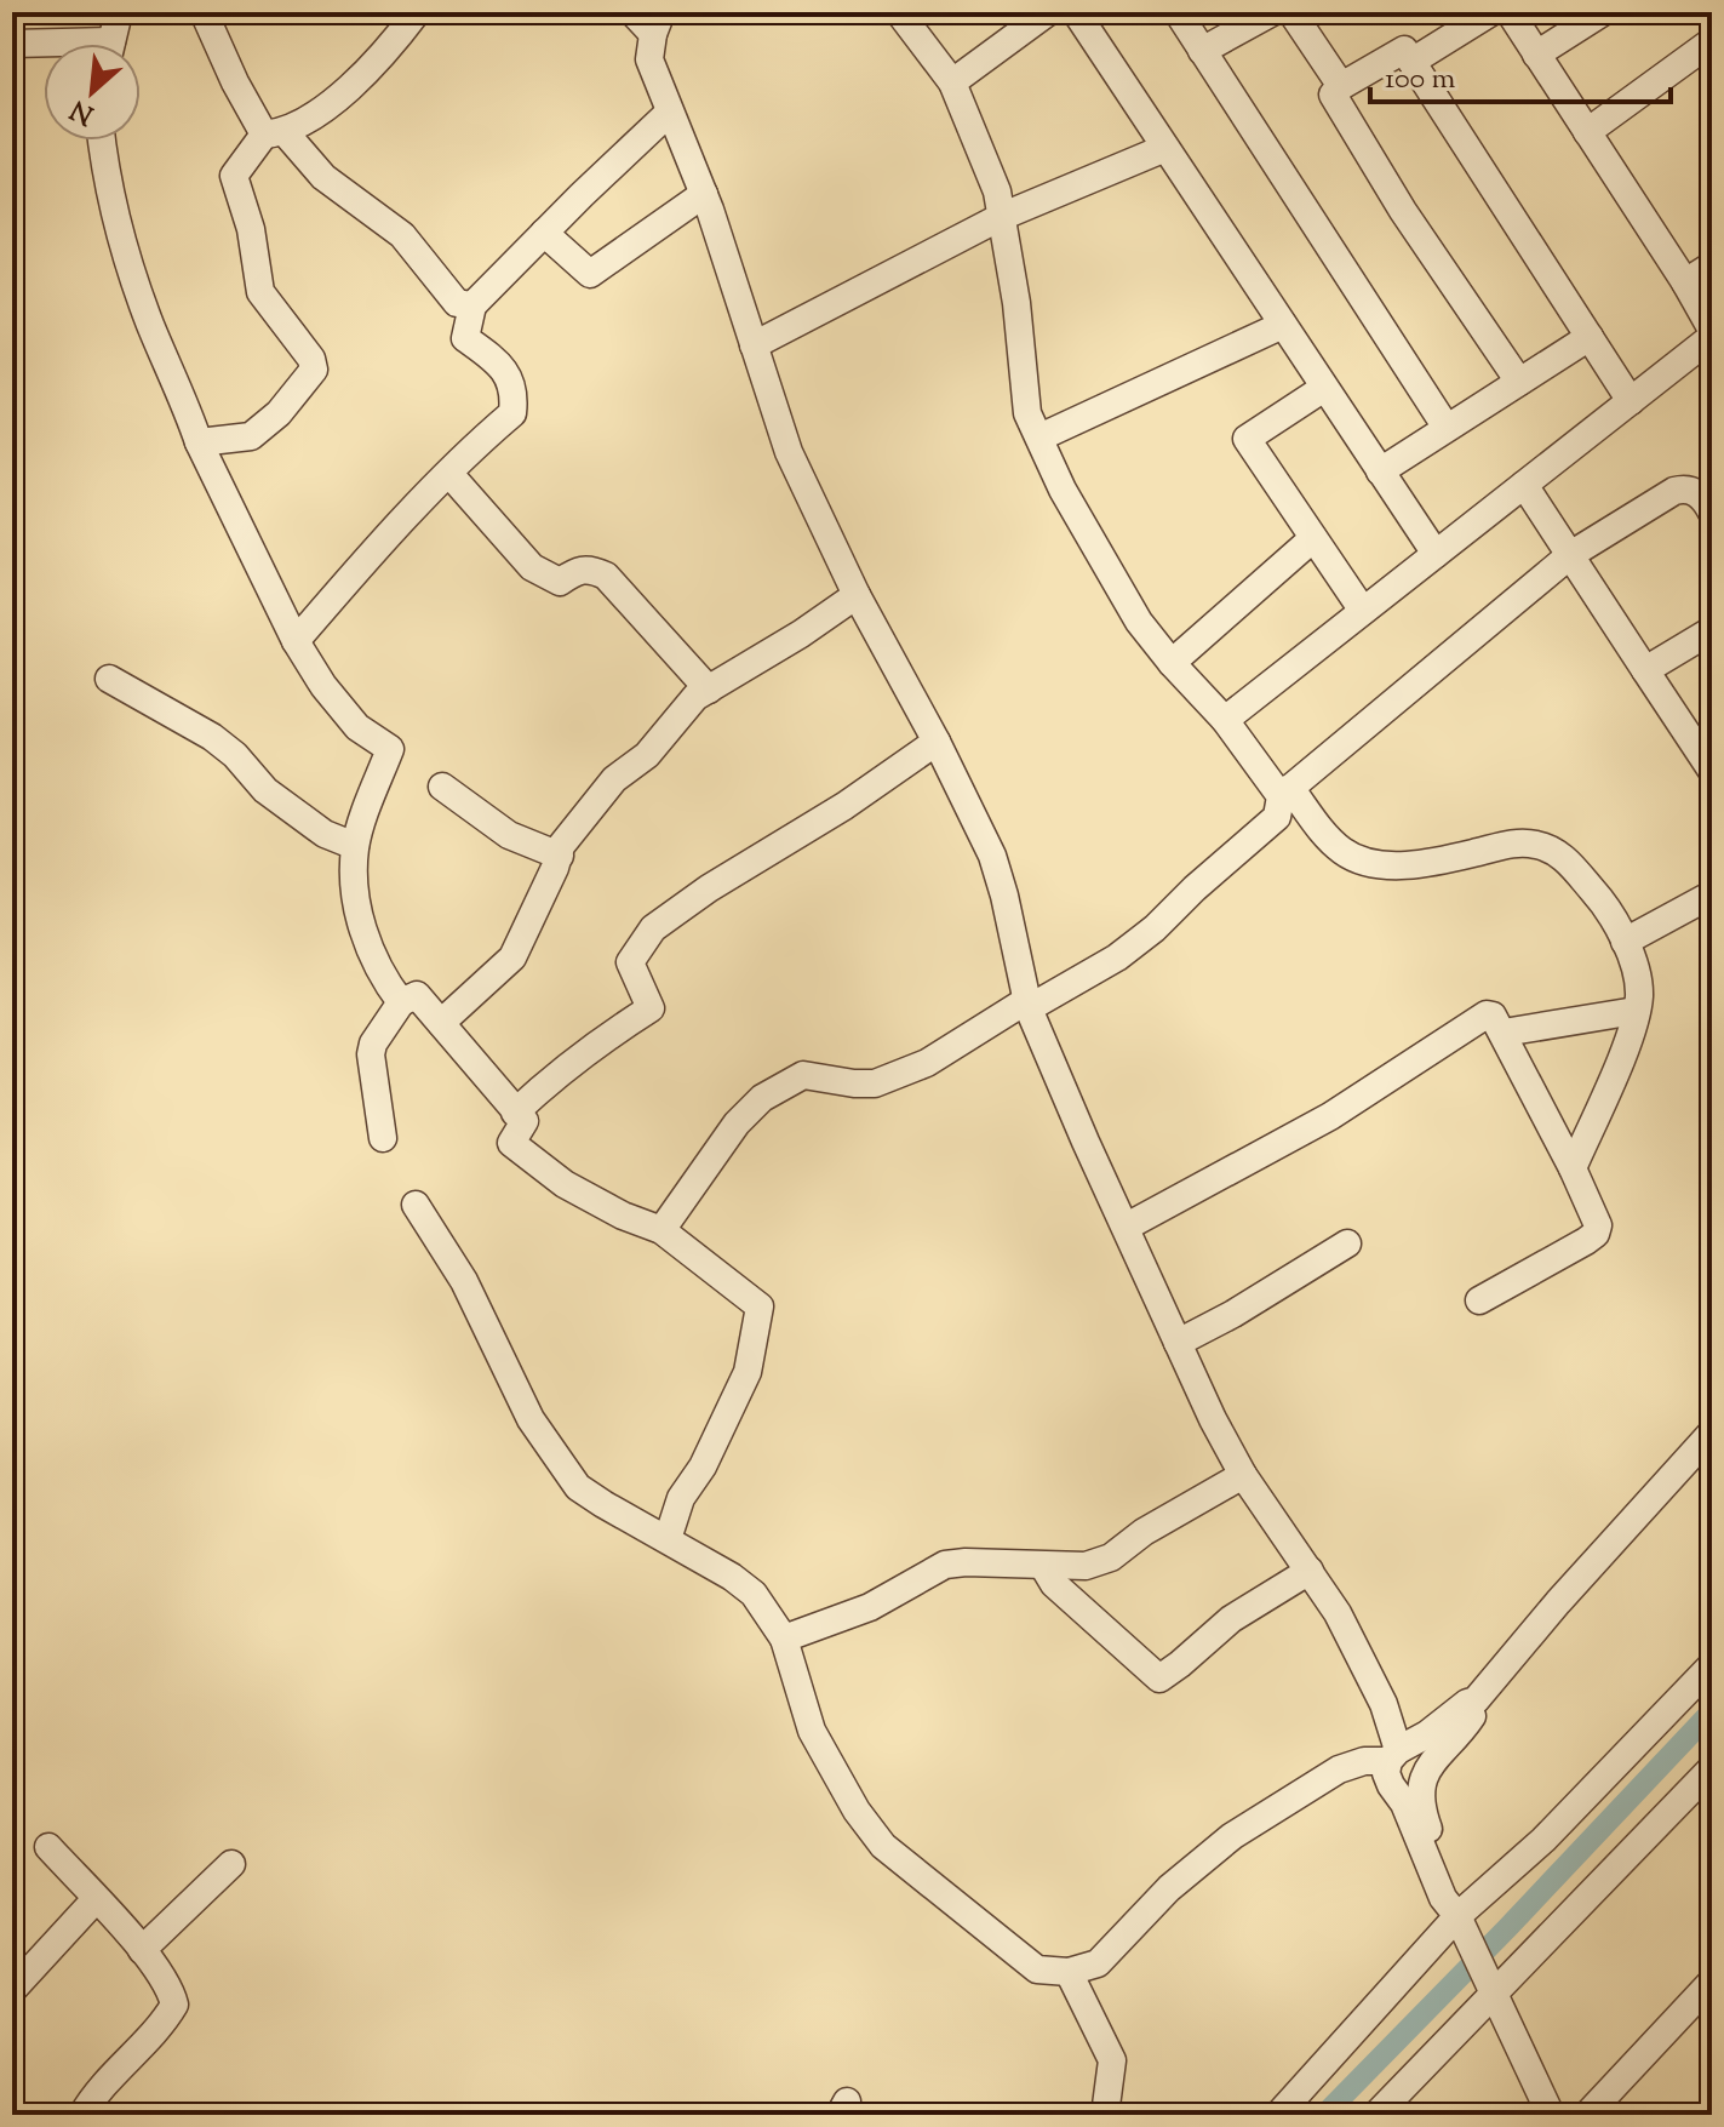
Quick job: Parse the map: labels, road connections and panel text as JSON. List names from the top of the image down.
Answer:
{
  "scale_bar": "100 m",
  "north": "bottom left"
}
